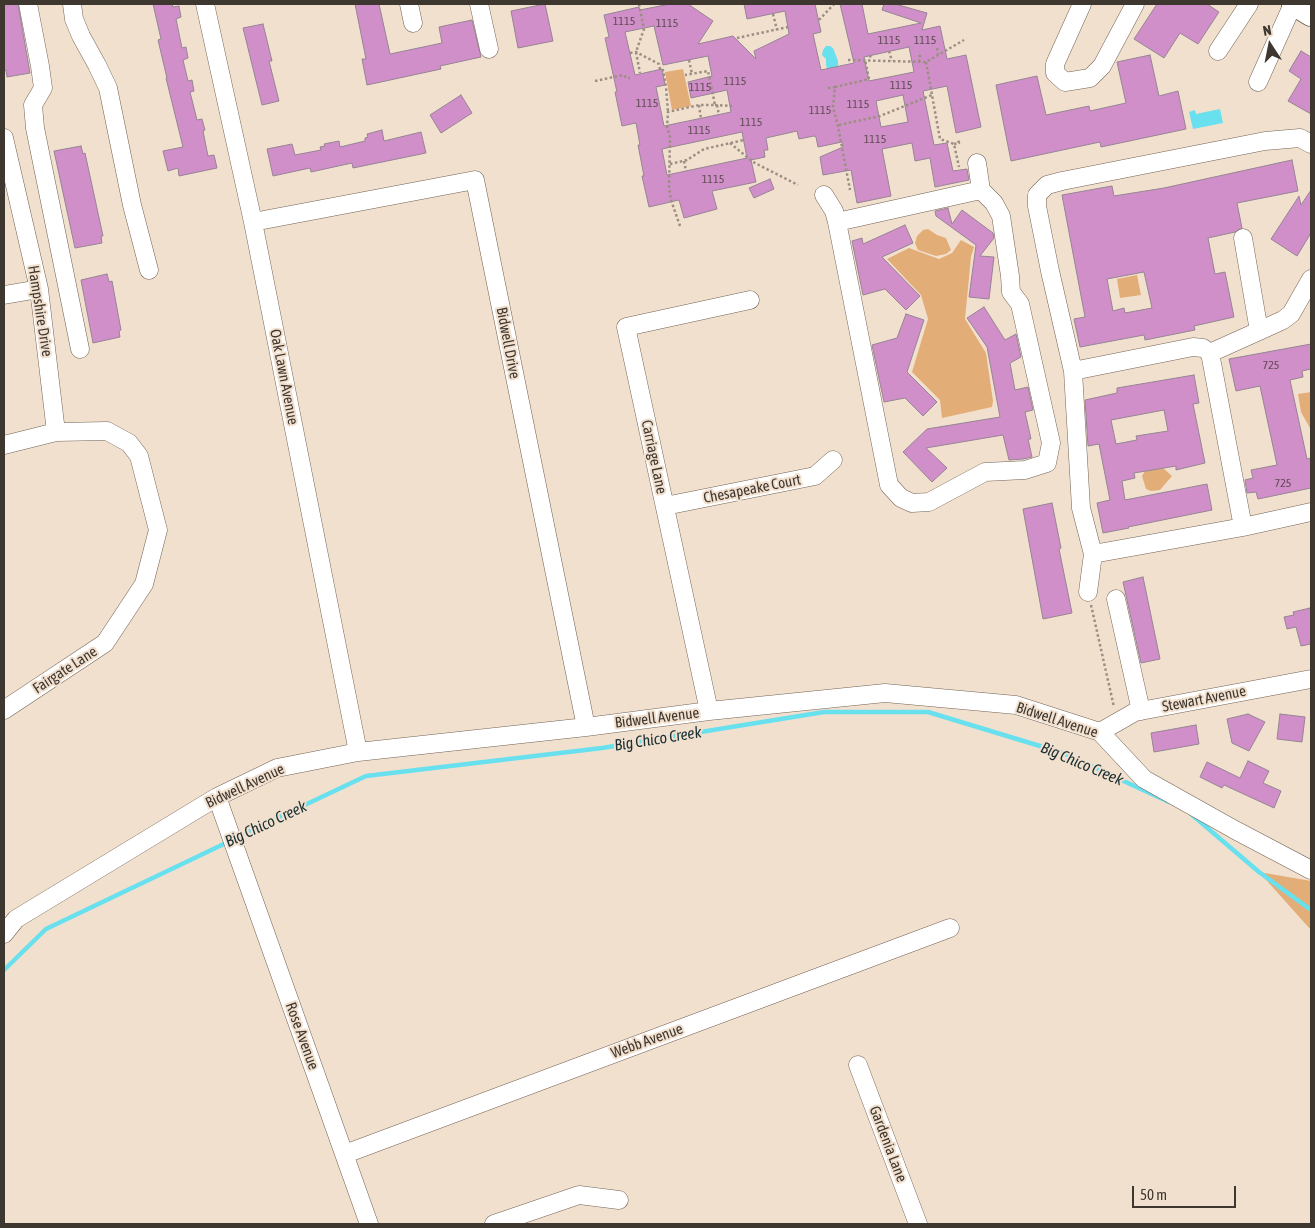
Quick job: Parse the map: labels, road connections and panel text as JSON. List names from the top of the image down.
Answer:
{
  "streets": {
    "street": [
      "Hampshire Drive",
      "Bidwell Drive",
      "Oak Lawn Avenue",
      "Carriage Lane",
      "Chesapeake Court",
      "Fairgate Lane",
      "Stewart Avenue",
      "Bidwell Avenue",
      "Rose Avenue",
      "Webb Avenue",
      "Gardenia Lane"
    ]
  },
  "crossings": [
    ["Hampshire Drive", "Fairgate Lane"],
    ["Bidwell Drive", "Oak Lawn Avenue"],
    ["Bidwell Drive", "Bidwell Avenue"],
    ["Oak Lawn Avenue", "Bidwell Avenue"],
    ["Carriage Lane", "Chesapeake Court"],
    ["Carriage Lane", "Bidwell Avenue"],
    ["Stewart Avenue", "Bidwell Avenue"],
    ["Bidwell Avenue", "Rose Avenue"],
    ["Rose Avenue", "Webb Avenue"]
  ],
  "water": ["Big Chico Creek"],
  "house_numbers": [
    "1115",
    "1115",
    "1115",
    "1115",
    "1115",
    "1115",
    "1115",
    "1115",
    "1115",
    "1115",
    "1115",
    "1115",
    "1115",
    "1115",
    "725",
    "725"
  ],
  "scale_bar": "50 m",
  "north": "top"
}
